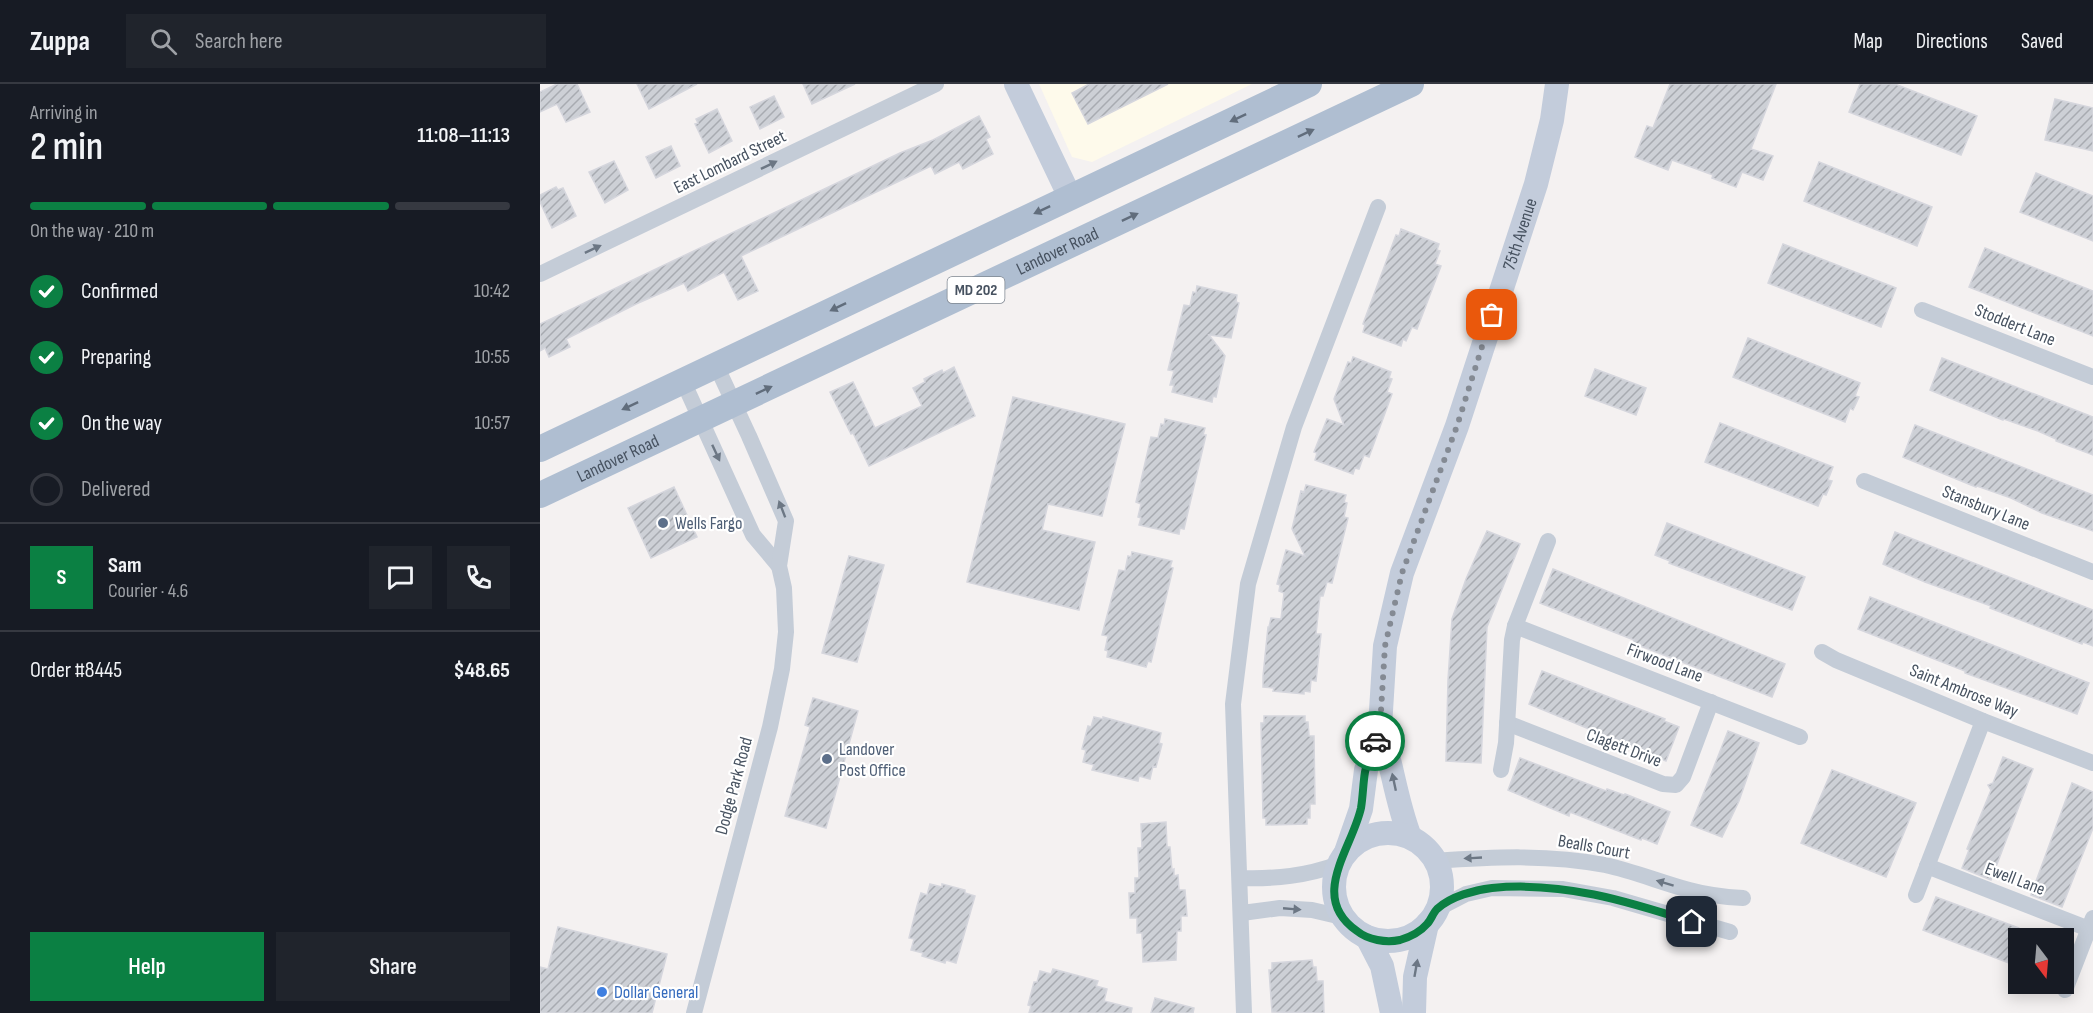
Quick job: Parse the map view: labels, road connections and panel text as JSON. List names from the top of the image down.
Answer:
{
  "streets": {
    "main road": ["Landover Road", "MD 202"],
    "street": [
      "East Lombard Street",
      "75th Avenue",
      "Stoddert Lane",
      "Stansbury Lane",
      "Firwood Lane",
      "Saint Ambrose Way",
      "Clagett Drive",
      "Dodge Park Road",
      "Bealls Court",
      "Ewell Lane"
    ]
  },
  "crossings": [
    ["75th Avenue", "Bealls Court"],
    ["Landover Road", "Dodge Park Road"],
    ["MD 202", "Dodge Park Road"],
    ["Firwood Lane", "Clagett Drive"]
  ],
  "one_way": ["East Lombard Street"],
  "places": ["Wells Fargo", "Landover Post Office", "Dollar General"],
  "north": "bottom",
  "page": {
    "header": "Zuppa",
    "search": "Search here",
    "nav": ["Map", "Directions", "Saved"],
    "heading": ["2 min", "Arriving in", "11:08–11:13"],
    "panel": [
      "Sam",
      "Courier · 4.6",
      "Order #8445",
      "$48.65"
    ],
    "bar": "On the way · 210 m",
    "list": [
      ["Confirmed", "10:42"],
      ["Preparing", "10:55"],
      ["On the way", "10:57"],
      "Delivered"
    ],
    "round": "S",
    "buttons": ["Help", "Share"]
  }
}
